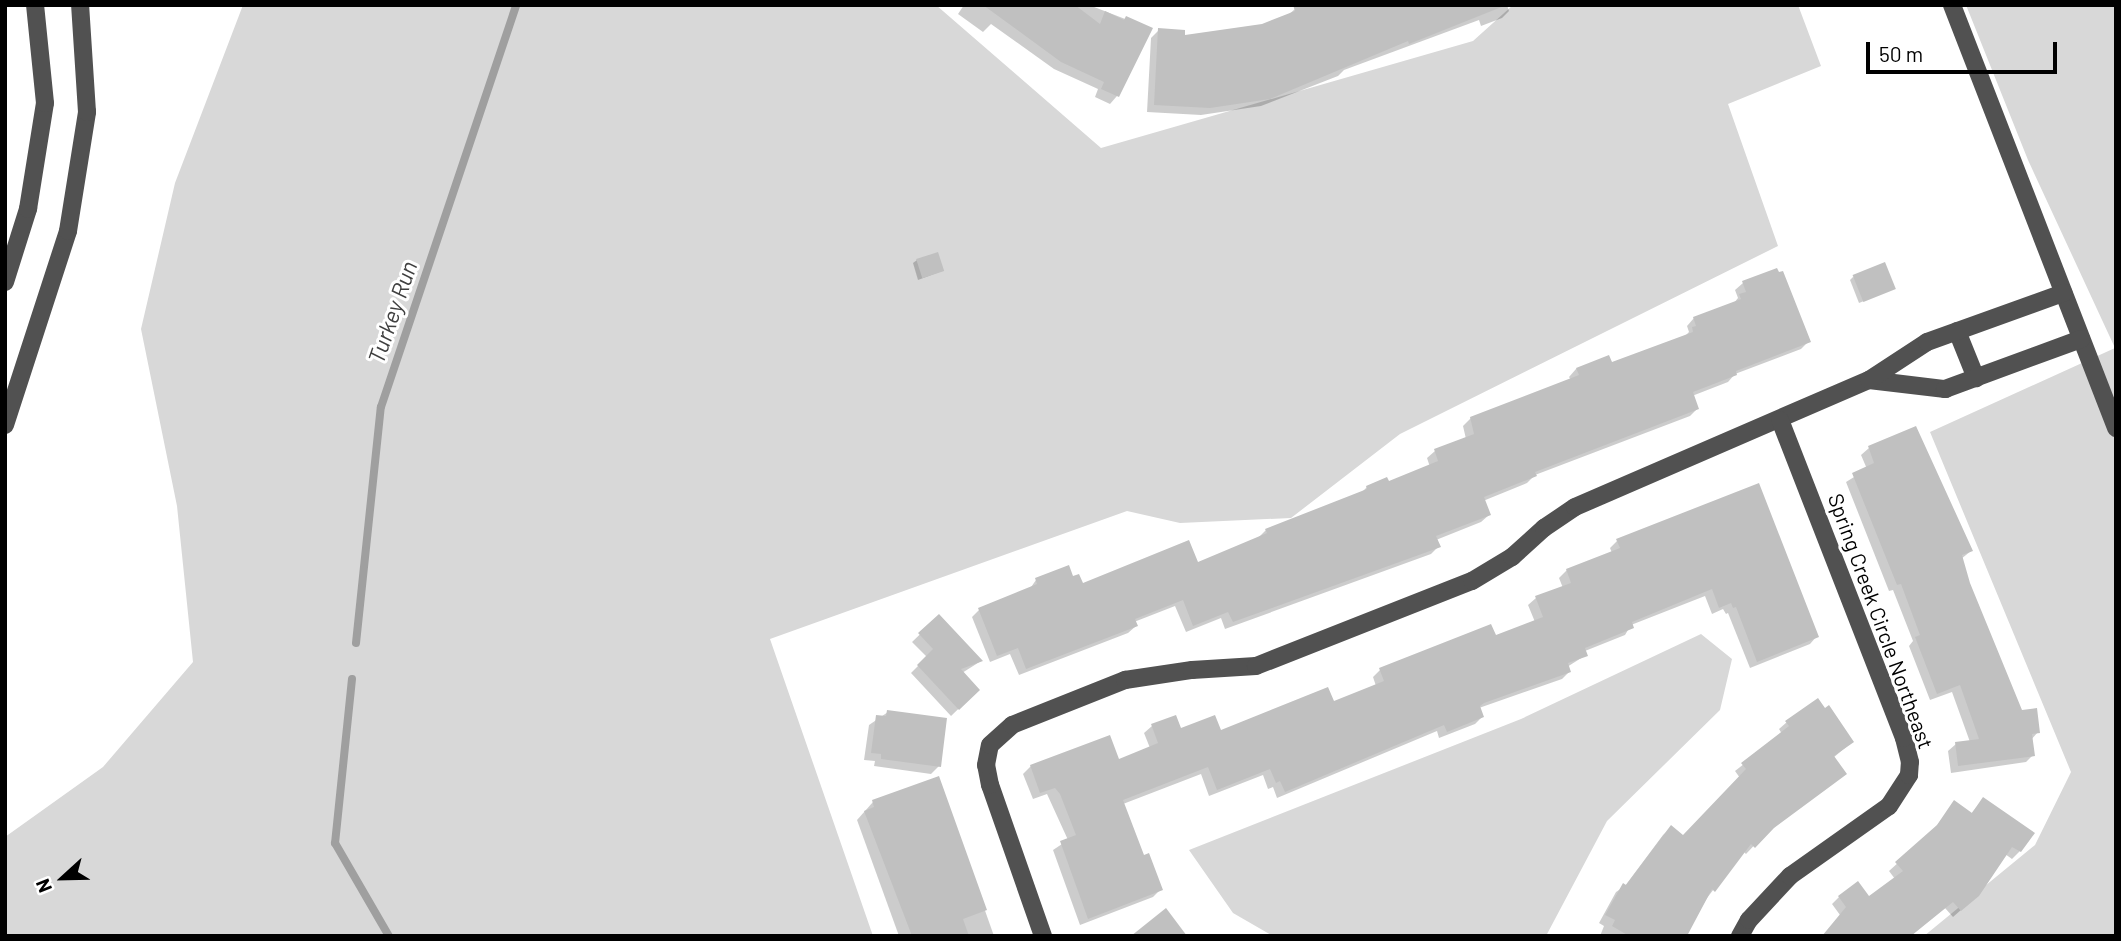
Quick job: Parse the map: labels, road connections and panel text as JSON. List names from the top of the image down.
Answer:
{
  "streets": {
    "street": ["Spring Creek Circle Northeast"]
  },
  "water": ["Turkey Run"],
  "scale_bar": "50 m",
  "north": "left"
}
